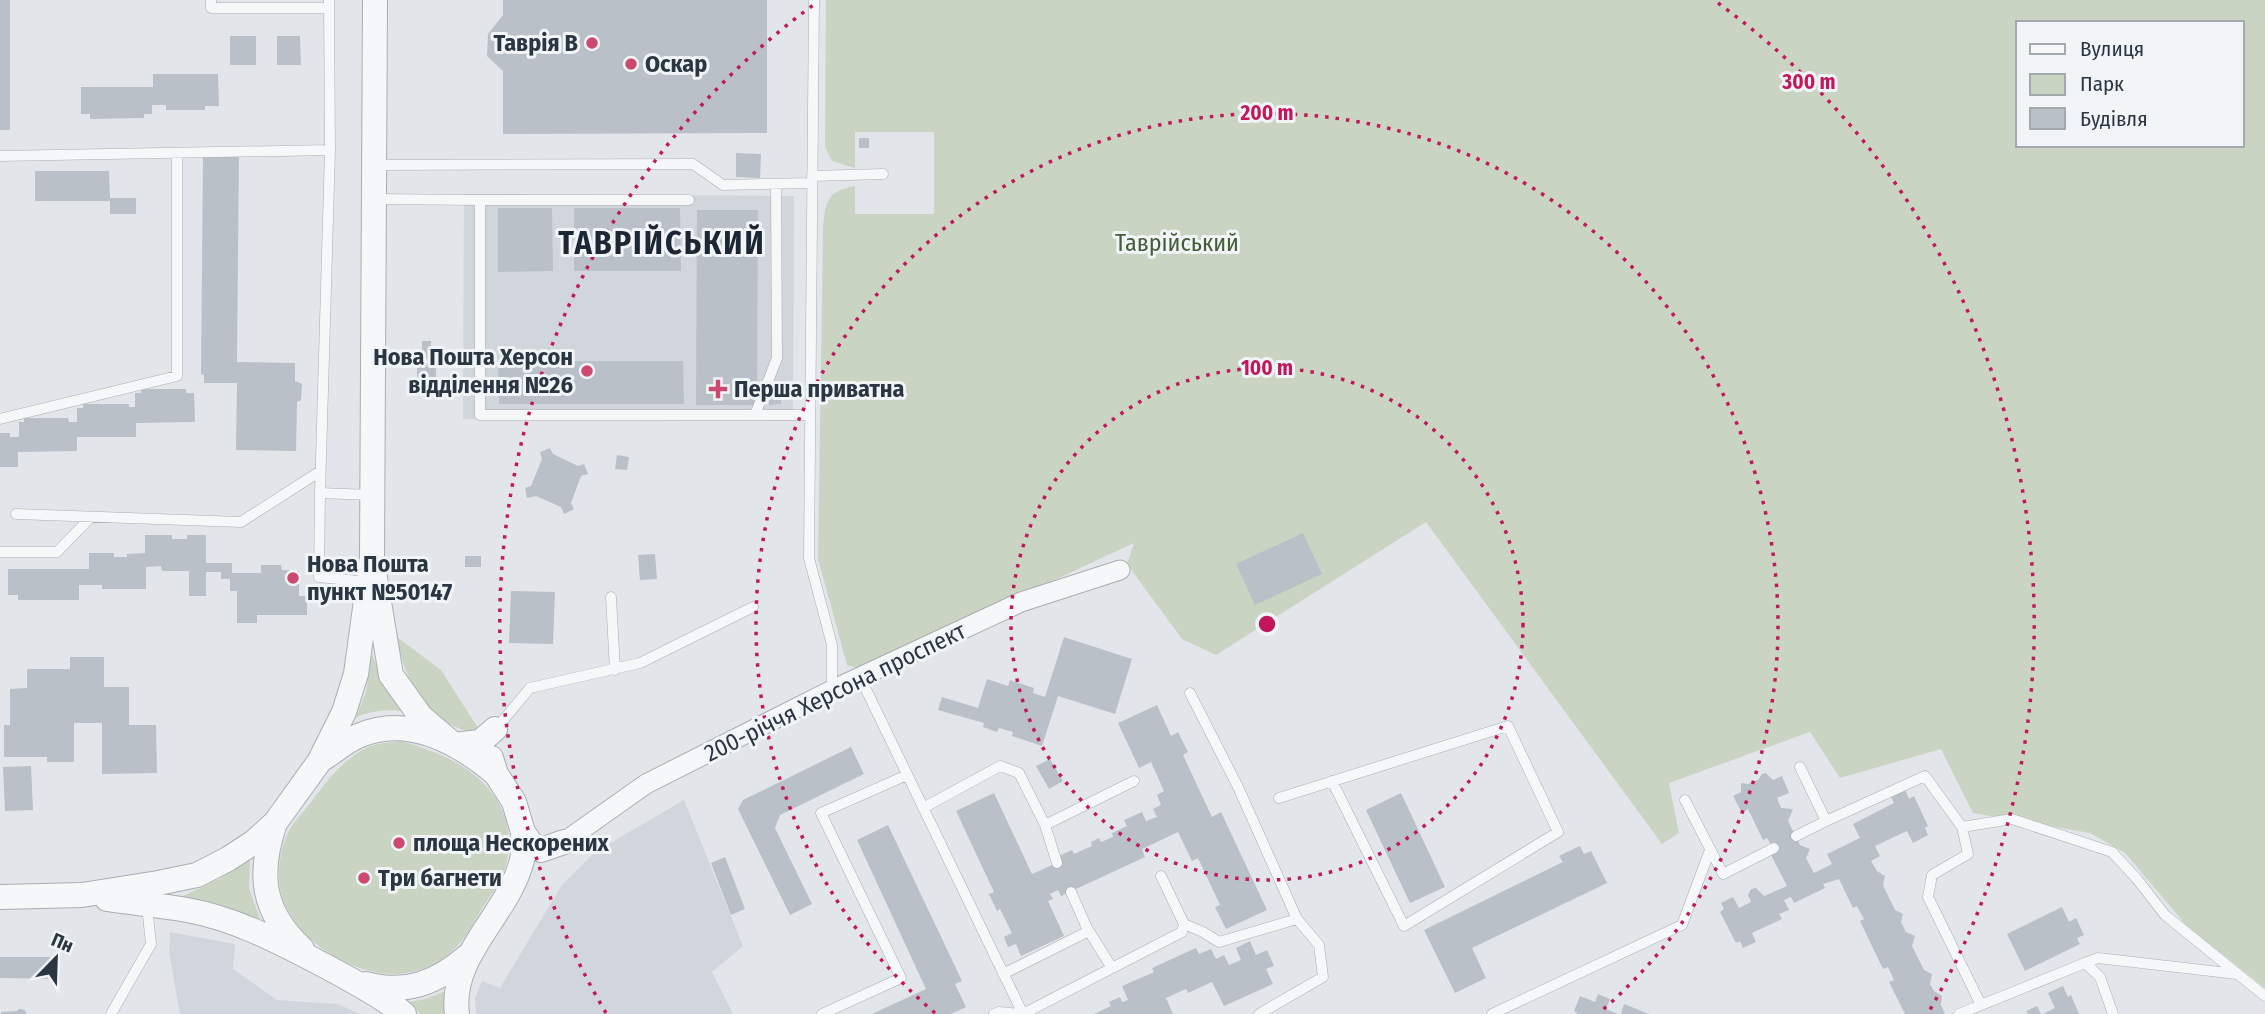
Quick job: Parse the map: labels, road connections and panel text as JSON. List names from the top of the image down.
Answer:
{
  "streets": {
    "street": ["200-річчя Херсона проспект"]
  },
  "districts": ["ТАВРІЙСЬКИЙ"],
  "parks": ["Таврійський"],
  "places": {
    "other": [
      "Таврія В",
      "Оскар",
      "Нова Пошта Херсон відділення №26",
      "Нова Пошта пункт №50147",
      "площа Нескорених",
      "Три багнети"
    ],
    "health": ["Перша приватна"]
  },
  "legend": ["Вулиця", "Парк", "Будівля"],
  "north": "top right",
  "rings": ["300 m", "200 m", "100 m"]
}
